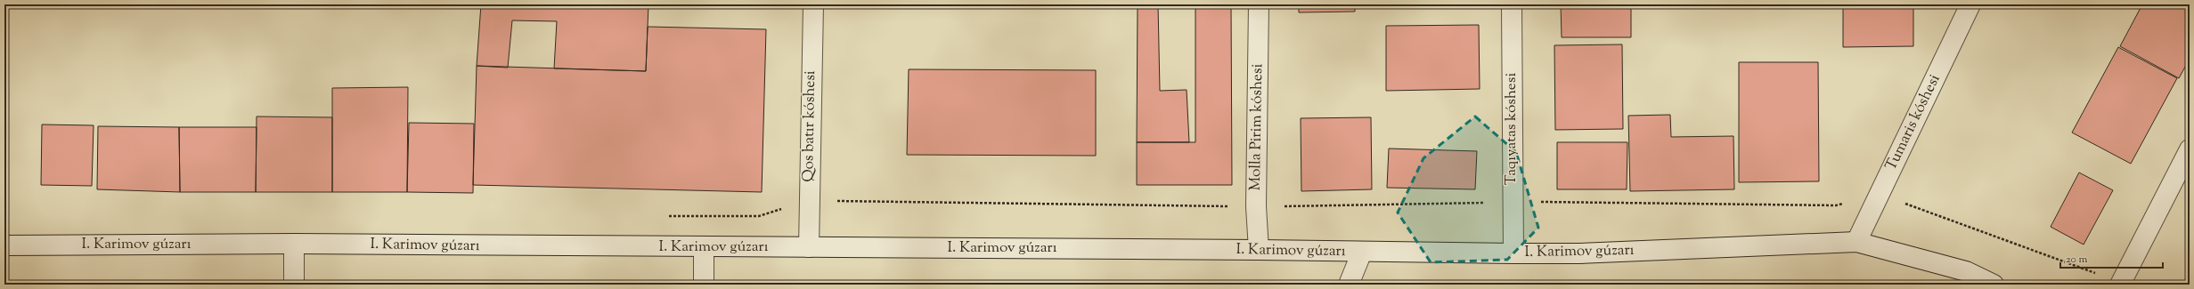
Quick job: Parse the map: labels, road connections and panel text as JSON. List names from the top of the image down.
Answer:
{
  "streets": {
    "street": [
      "Tumaris kóshesi",
      "Qos batır kóshesi",
      "Molla Pirim kóshesi",
      "Taqıyatas kóshesi",
      "I. Karimov gúzarı"
    ]
  },
  "crossings": [
    ["Tumaris kóshesi", "I. Karimov gúzarı"],
    ["Qos batır kóshesi", "I. Karimov gúzarı"],
    ["Molla Pirim kóshesi", "I. Karimov gúzarı"],
    ["Taqıyatas kóshesi", "I. Karimov gúzarı"]
  ],
  "scale_bar": "20 m"
}
